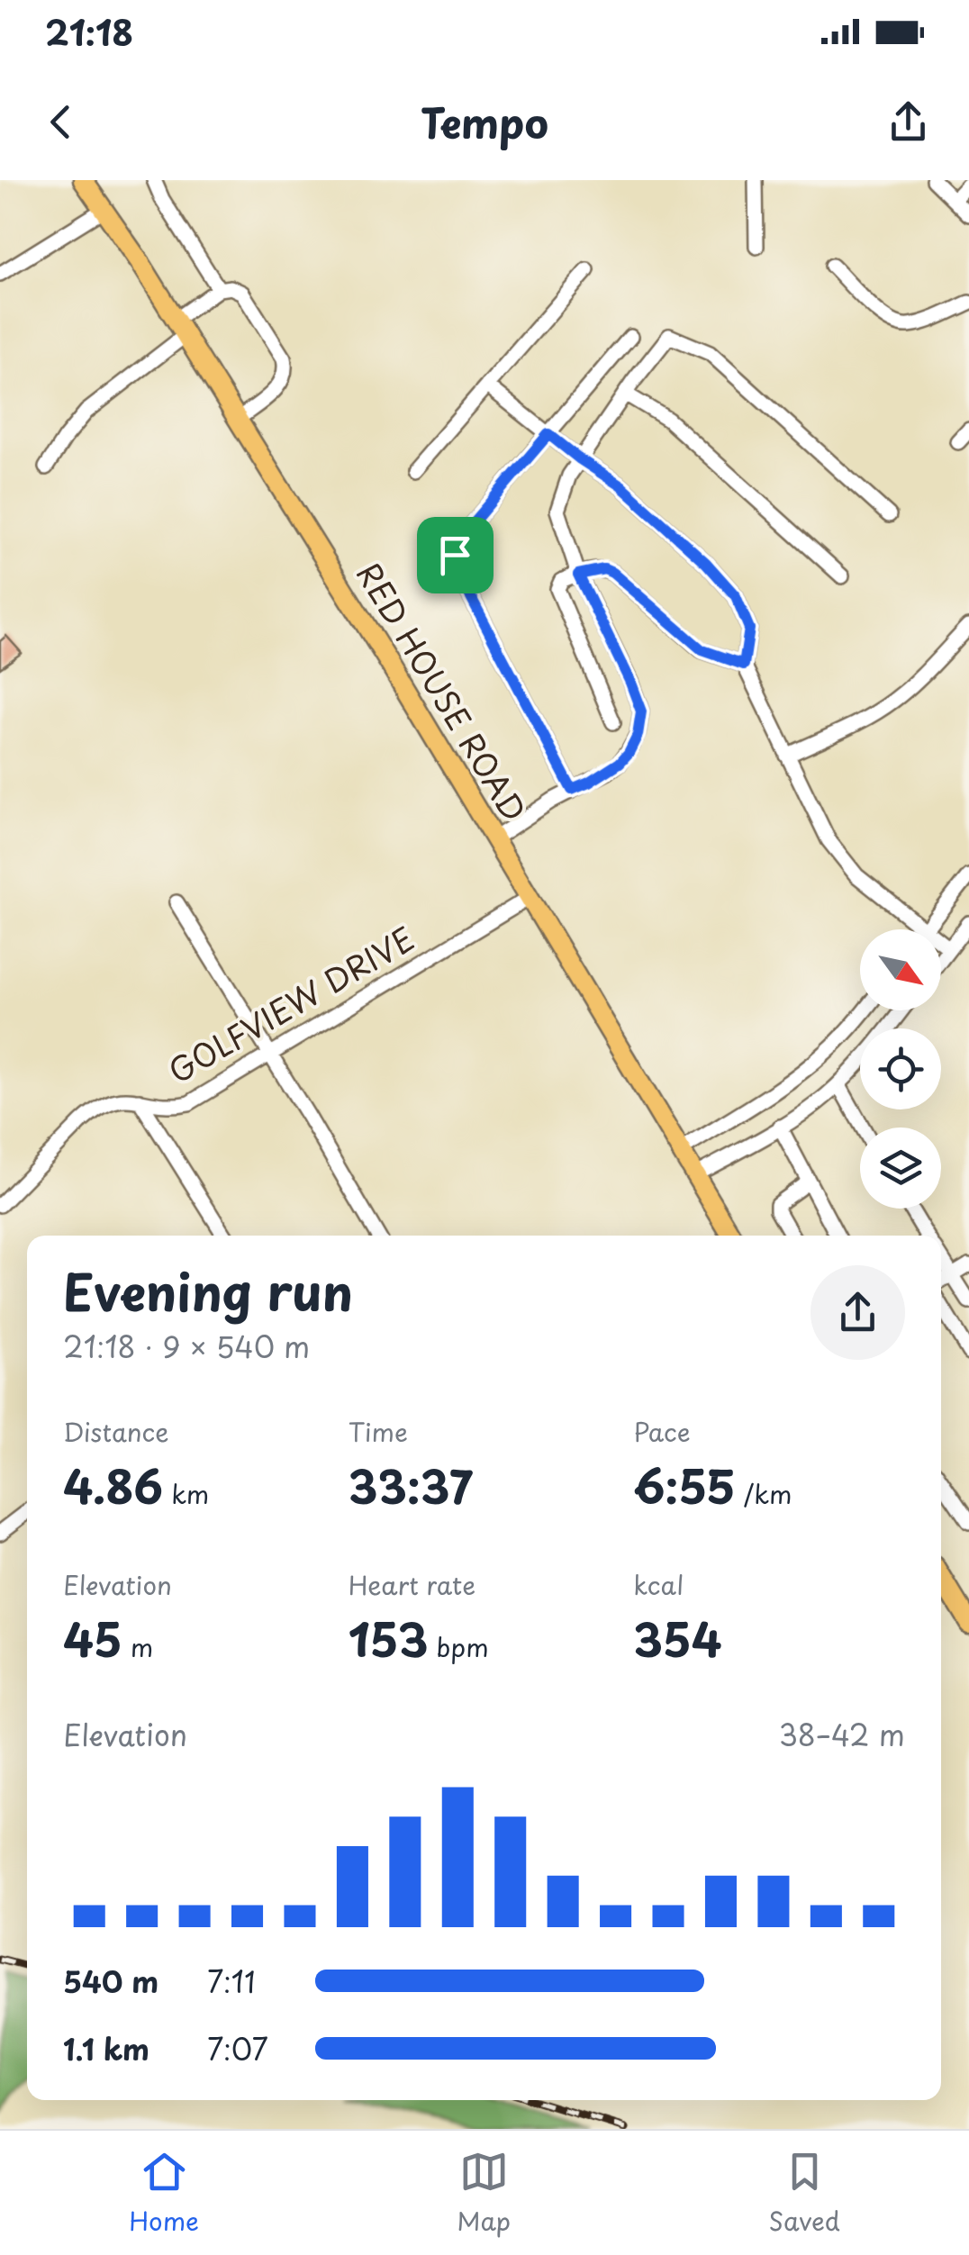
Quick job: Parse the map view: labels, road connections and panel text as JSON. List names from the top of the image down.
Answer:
{
  "streets": {
    "main road": ["RED HOUSE ROAD"],
    "street": ["GOLFVIEW DRIVE"]
  },
  "crossings": [
    ["RED HOUSE ROAD", "GOLFVIEW DRIVE"]
  ],
  "north": "bottom right",
  "page": {
    "status": "21:18",
    "header": "Tempo",
    "heading": ["Evening run", "21:18 · 9 × 540 m"],
    "stats": [
      ["Distance", "4.86 km"],
      ["Time", "33:37"],
      ["Pace", "6:55 /km"],
      ["Elevation", "45 m"],
      ["Heart rate", "153 bpm"],
      ["kcal", "354"]
    ],
    "chart": ["Elevation", "38–42 m"],
    "list": [
      {
        "name": "540 m",
        "note": "7:11"
      },
      {
        "name": "1.1 km",
        "note": "7:07"
      }
    ],
    "tabs": ["Home", "Map", "Saved"]
  }
}
